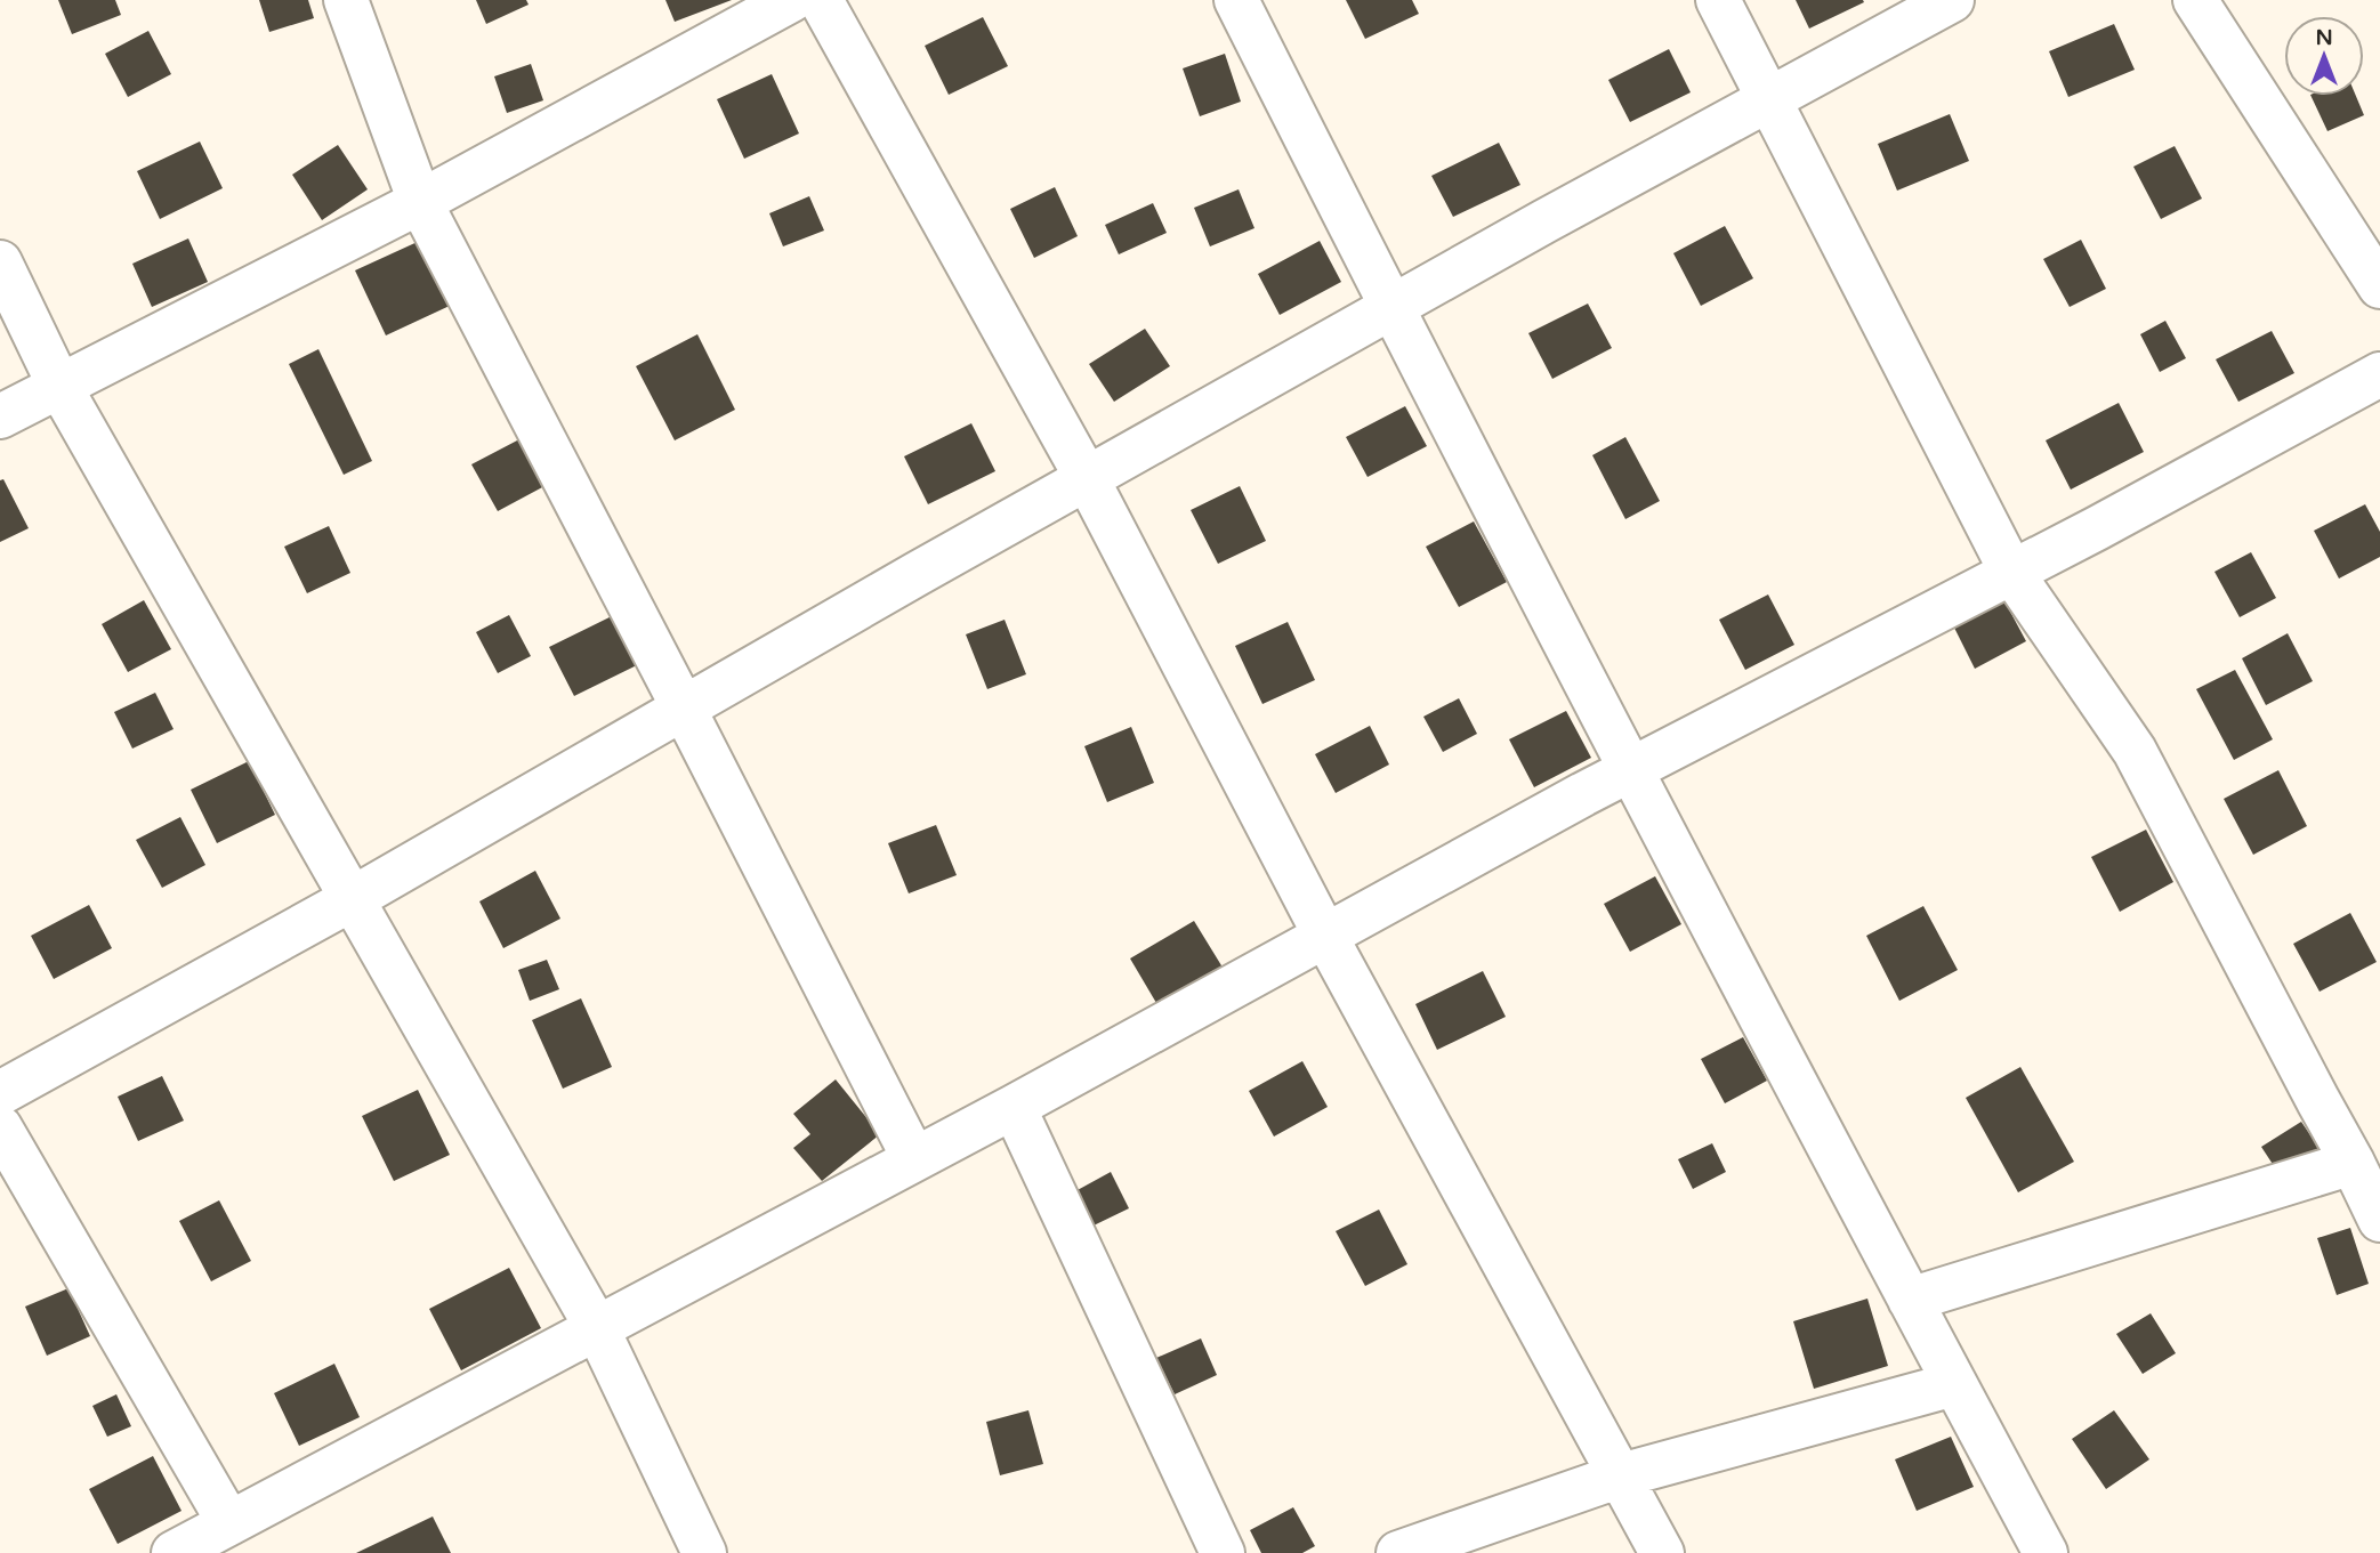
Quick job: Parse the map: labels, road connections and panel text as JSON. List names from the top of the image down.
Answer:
{
  "north": "top"
}
